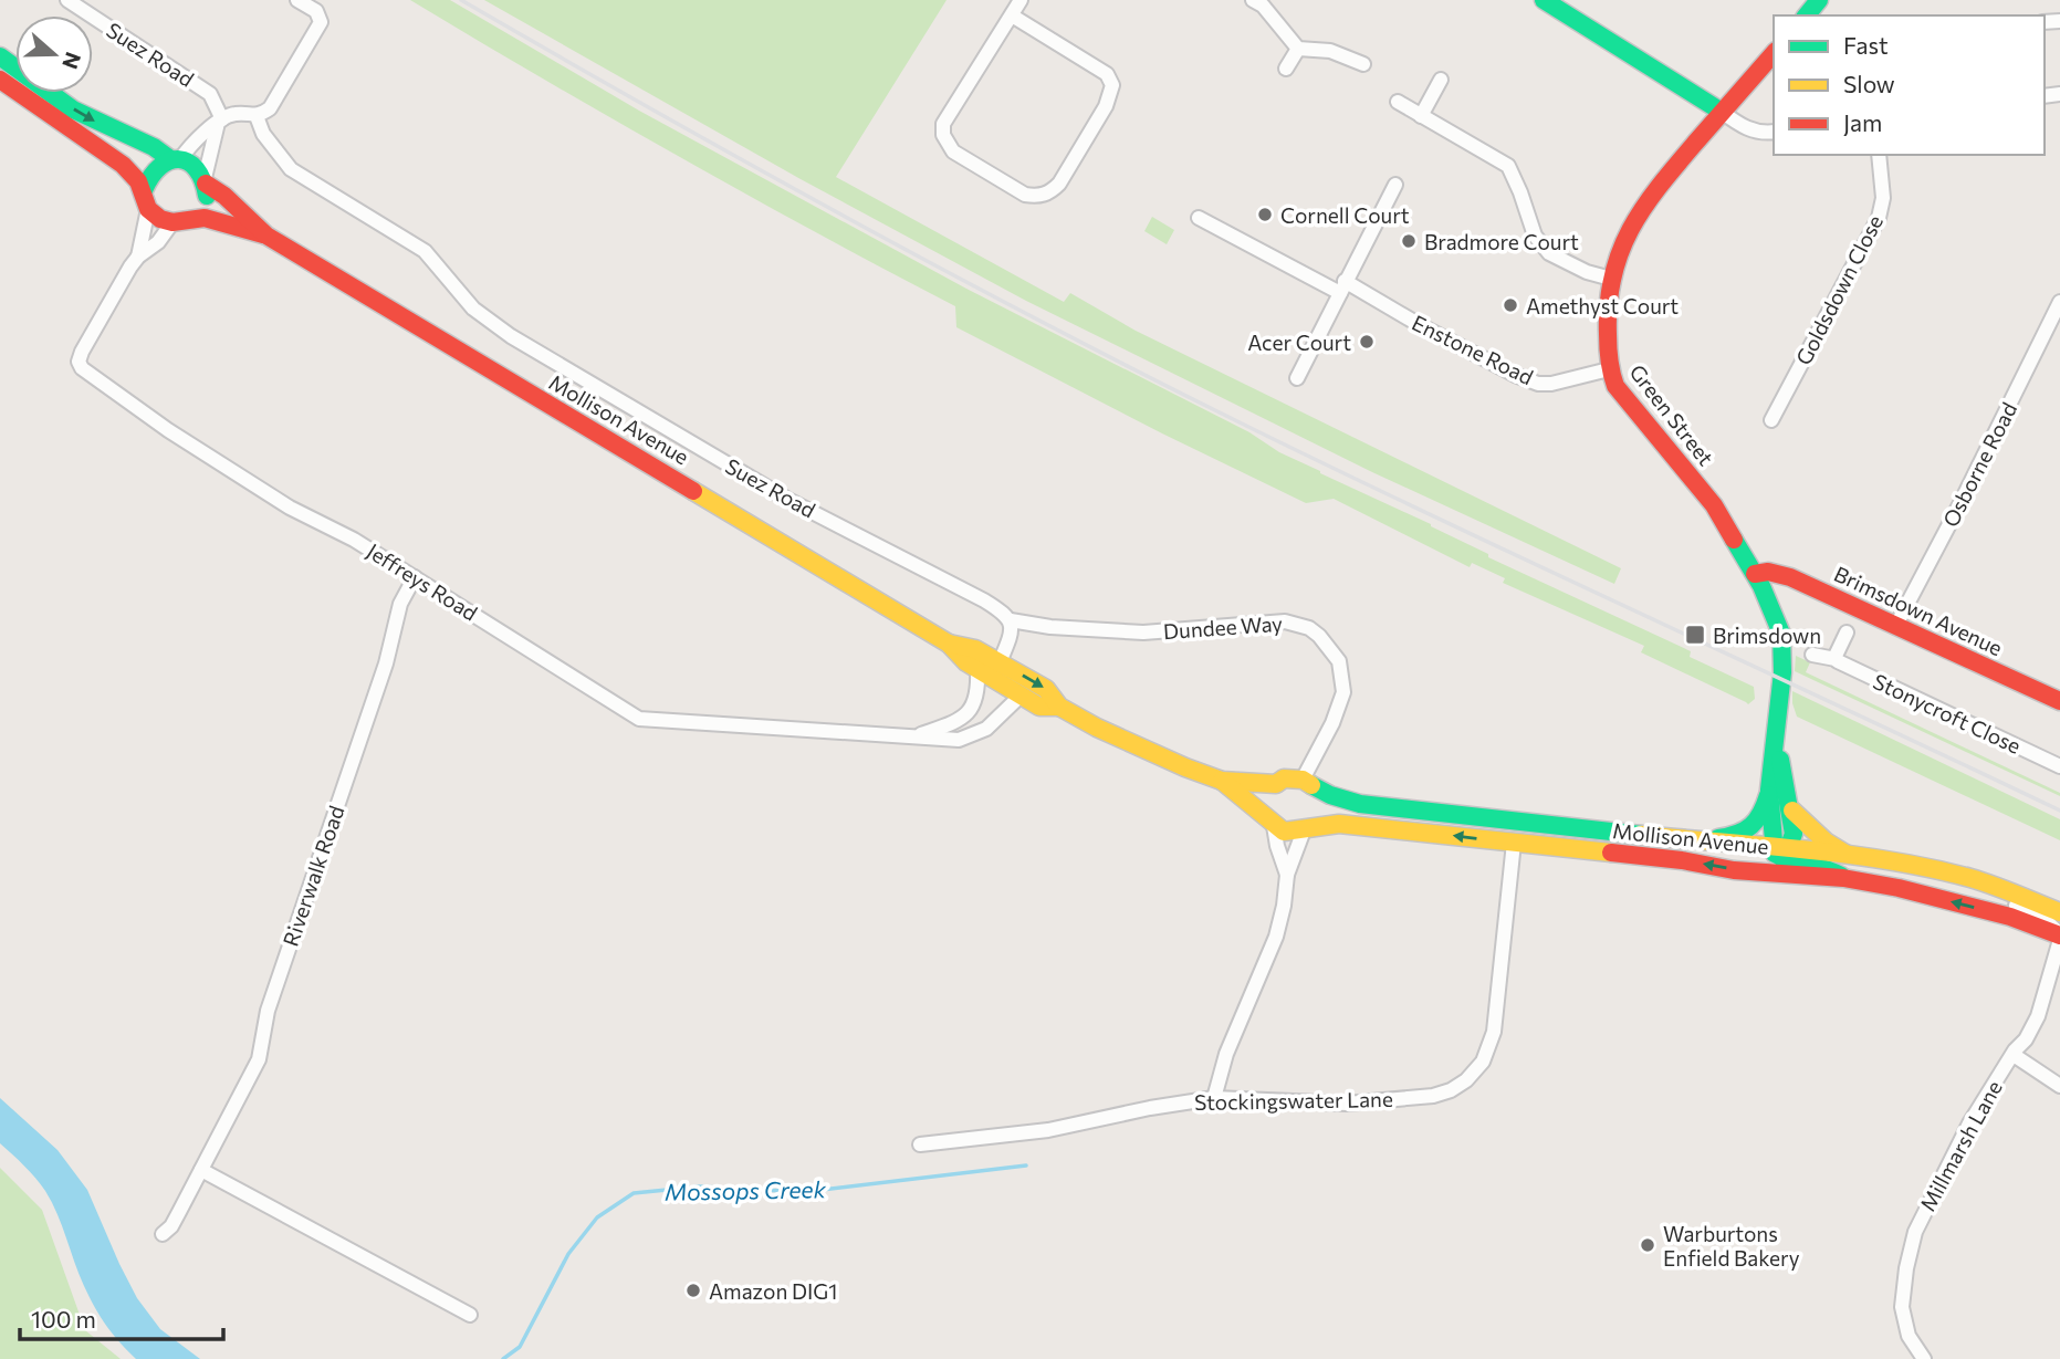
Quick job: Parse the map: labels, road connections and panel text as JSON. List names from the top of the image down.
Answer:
{
  "streets": {
    "main road": ["Green Street", "Mollison Avenue", "Brimsdown Avenue"],
    "street": [
      "Suez Road",
      "Goldsdown Close",
      "Enstone Road",
      "Osborne Road",
      "Jeffreys Road",
      "Dundee Way",
      "Stonycroft Close",
      "Riverwalk Road",
      "Stockingswater Lane",
      "Millmarsh Lane"
    ]
  },
  "crossings": [
    ["Suez Road", "Dundee Way"],
    ["Enstone Road", "Green Street"],
    ["Green Street", "Mollison Avenue"],
    ["Green Street", "Brimsdown Avenue"],
    ["Mollison Avenue", "Jeffreys Road"],
    ["Mollison Avenue", "Dundee Way"],
    ["Mollison Avenue", "Stockingswater Lane"],
    ["Mollison Avenue", "Millmarsh Lane"],
    ["Osborne Road", "Brimsdown Avenue"],
    ["Jeffreys Road", "Riverwalk Road"]
  ],
  "water": ["Mossops Creek"],
  "places": {
    "other": [
      "Cornell Court",
      "Bradmore Court",
      "Amethyst Court",
      "Acer Court",
      "Warburtons Enfield Bakery",
      "Amazon DIG1"
    ],
    "transit": ["Brimsdown"]
  },
  "legend": ["Fast", "Slow", "Jam"],
  "scale_bar": "100 m",
  "north": "right"
}
